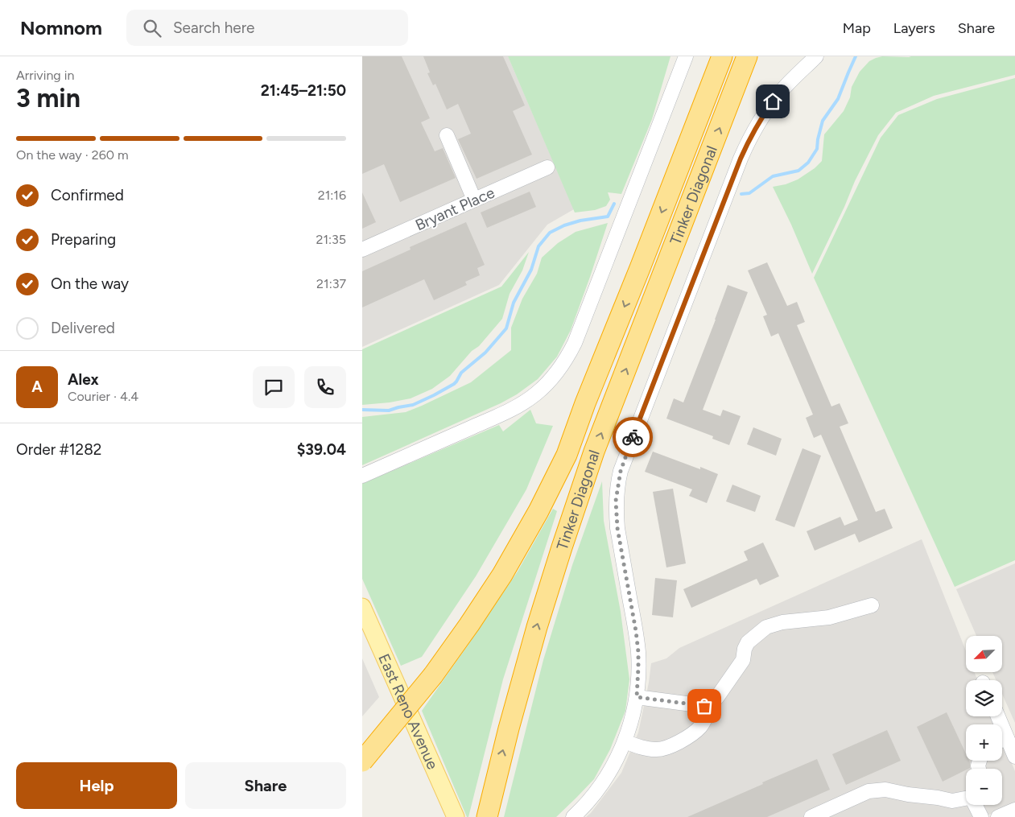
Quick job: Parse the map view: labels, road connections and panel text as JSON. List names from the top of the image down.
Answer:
{
  "streets": {
    "highway": ["Tinker Diagonal"],
    "main road": ["East Reno Avenue"],
    "street": ["Bryant Place"]
  },
  "north": "bottom left",
  "page": {
    "header": "Nomnom",
    "search": "Search here",
    "nav": ["Map", "Layers", "Share"],
    "heading": ["3 min", "Arriving in", "21:45–21:50"],
    "panel": [
      "Alex",
      "Courier · 4.4",
      "Order #1282",
      "$39.04"
    ],
    "bar": "On the way · 260 m",
    "list": [
      ["Confirmed", "21:16"],
      ["Preparing", "21:35"],
      ["On the way", "21:37"],
      "Delivered"
    ],
    "round": "A",
    "map_buttons": ["+", "−"],
    "buttons": ["Help", "Share"]
  }
}
